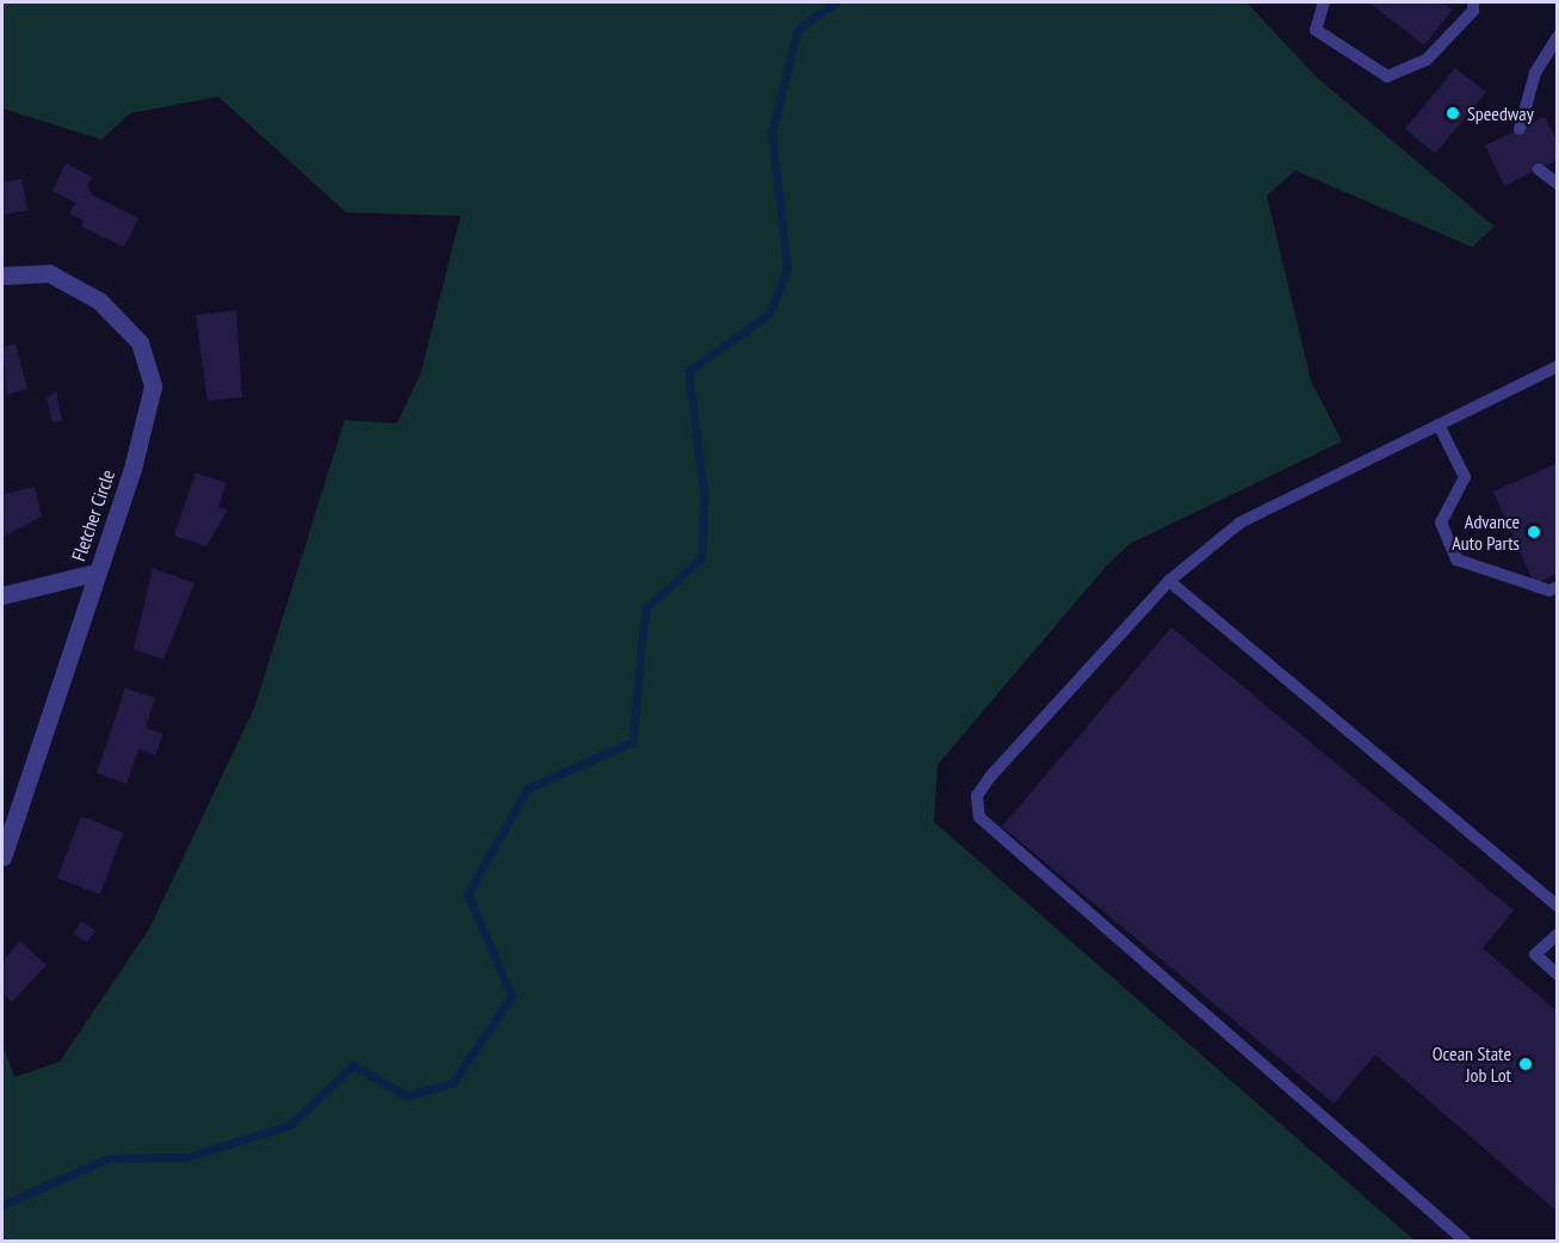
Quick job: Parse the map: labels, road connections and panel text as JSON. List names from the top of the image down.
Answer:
{
  "streets": {
    "street": ["Fletcher Circle"]
  },
  "places": ["Speedway", "Advance Auto Parts", "Ocean State Job Lot"]
}
